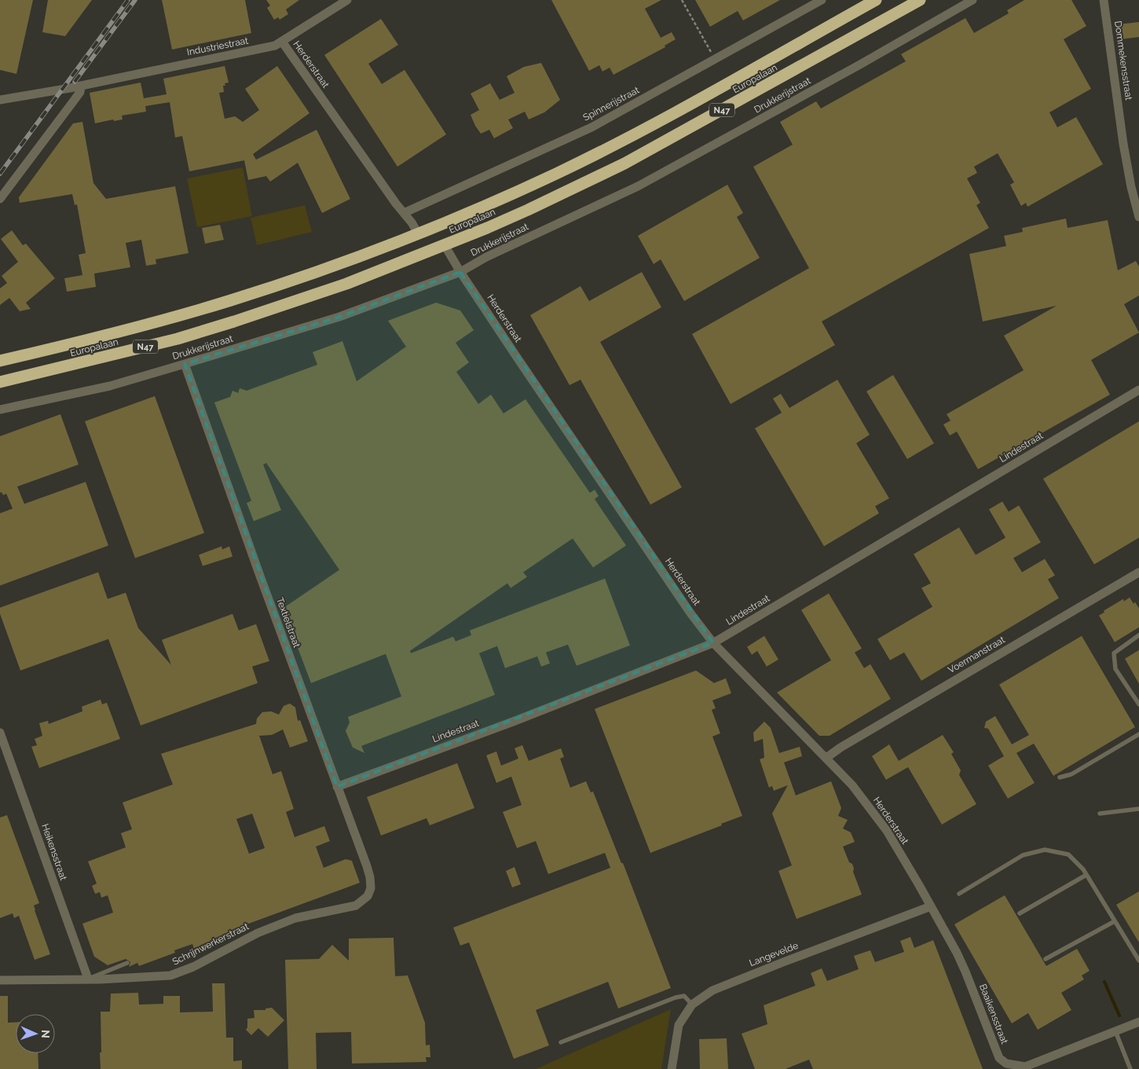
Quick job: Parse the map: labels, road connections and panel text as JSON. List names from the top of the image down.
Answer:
{
  "streets": {
    "highway": ["Europalaan", "N47"],
    "street": [
      "Industriestraat",
      "Dommekensstraat",
      "Herderstraat",
      "Drukkerijstraat",
      "Spinnerijstraat",
      "Lindestraat",
      "Textielstraat",
      "Voermanstraat",
      "Heikensstraat",
      "Schrijnwerkerstraat",
      "Langevelde",
      "Baaikensstraat"
    ]
  },
  "crossings": [
    ["Industriestraat", "Herderstraat"],
    ["Herderstraat", "Europalaan"],
    ["Herderstraat", "Drukkerijstraat"],
    ["Herderstraat", "Spinnerijstraat"],
    ["Herderstraat", "Lindestraat"],
    ["Herderstraat", "Voermanstraat"],
    ["Herderstraat", "Langevelde"],
    ["Herderstraat", "Baaikensstraat"],
    ["Drukkerijstraat", "Textielstraat"],
    ["Lindestraat", "Textielstraat"],
    ["Textielstraat", "Schrijnwerkerstraat"],
    ["Heikensstraat", "Schrijnwerkerstraat"],
    ["Langevelde", "Baaikensstraat"]
  ],
  "north": "right"
}
